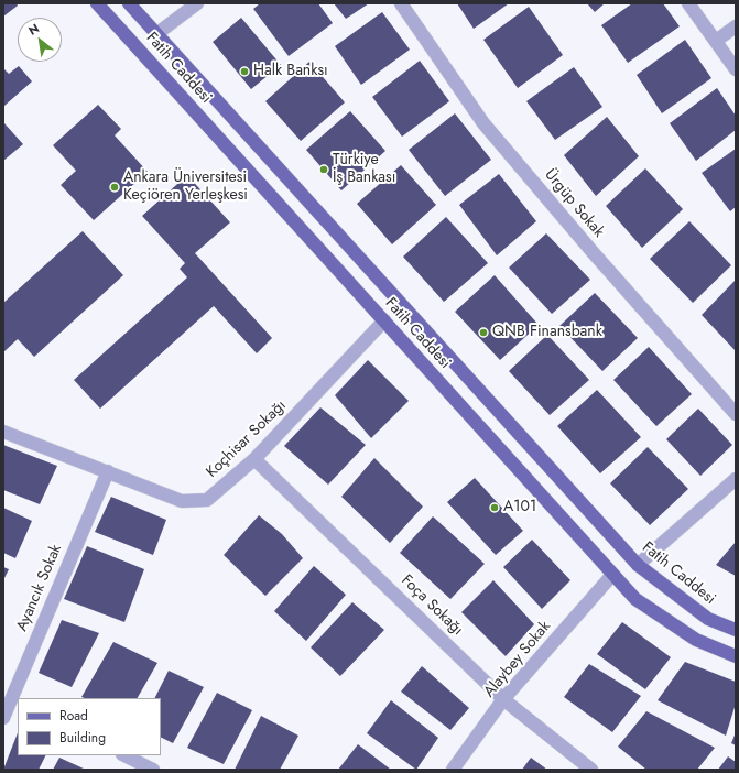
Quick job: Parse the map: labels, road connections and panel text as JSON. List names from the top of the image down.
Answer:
{
  "streets": {
    "main road": ["Fatih Caddesi"],
    "street": [
      "Ürgüp Sokak",
      "Koçhisar Sokağı",
      "Ayancık Sokak",
      "Foça Sokağı",
      "Alaybey Sokak"
    ]
  },
  "crossings": [
    ["Fatih Caddesi", "Koçhisar Sokağı"],
    ["Fatih Caddesi", "Alaybey Sokak"],
    ["Koçhisar Sokağı", "Ayancık Sokak"],
    ["Koçhisar Sokağı", "Foça Sokağı"],
    ["Foça Sokağı", "Alaybey Sokak"]
  ],
  "places": [
    "Halk Banksı",
    "Türkiye İş Bankası",
    "Ankara Üniversitesi Keçiören Yerleşkesi",
    "QNB Finansbank",
    "A101"
  ],
  "legend": ["Road", "Building"],
  "north": "top left"
}
